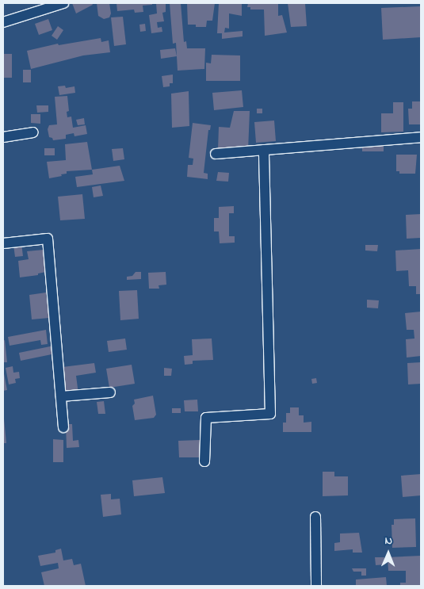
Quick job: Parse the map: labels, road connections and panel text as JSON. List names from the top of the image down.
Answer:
{
  "north": "top"
}
